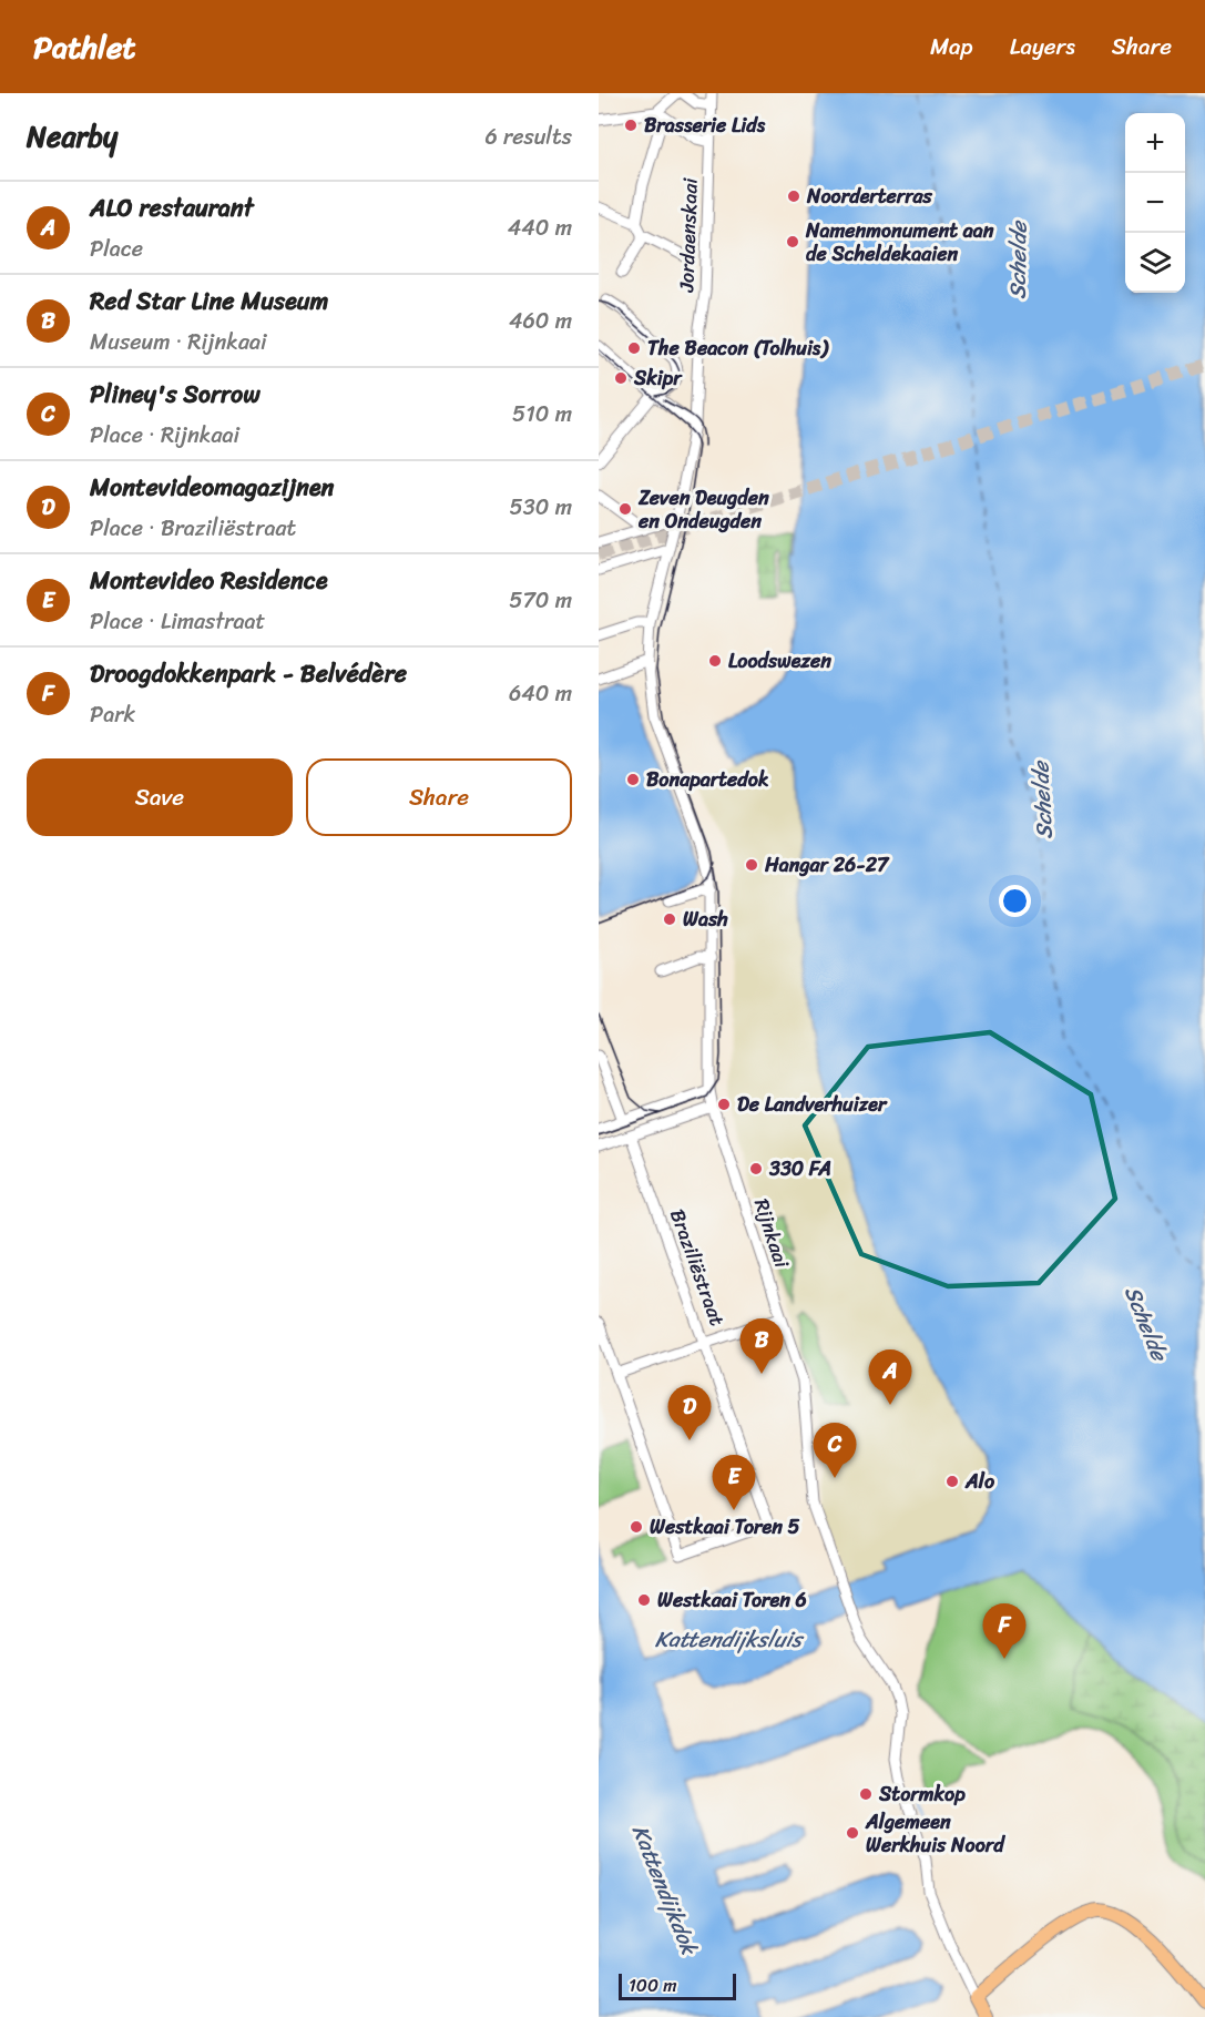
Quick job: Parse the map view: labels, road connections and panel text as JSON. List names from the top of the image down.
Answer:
{
  "streets": {
    "street": ["Jordaenskaai", "Rijnkaai", "Braziliëstraat"]
  },
  "crossings": [
    ["Jordaenskaai", "Rijnkaai"]
  ],
  "water": ["Schelde", "Kattendijksluis", "Kattendijkdok"],
  "places": [
    "Brasserie Lids",
    "Noorderterras",
    "Namenmonument aan de Scheldekaaien",
    "The Beacon (Tolhuis)",
    "Skipr",
    "Zeven Deugden en Ondeugden",
    "Loodswezen",
    "Bonapartedok",
    "Hangar 26-27",
    "Wash",
    "De Landverhuizer",
    "330 FA",
    "Alo",
    "Westkaai Toren 5",
    "Westkaai Toren 6",
    "Stormkop",
    "Algemeen Werkhuis Noord"
  ],
  "scale_bar": "100 m",
  "page": {
    "header": "Pathlet",
    "nav": ["Map", "Layers", "Share"],
    "heading": ["Nearby", "6 results"],
    "map_buttons": ["+", "−"],
    "list": [
      {
        "mark": "A",
        "name": "ALO restaurant",
        "note": "Place",
        "value": "440 m"
      },
      {
        "mark": "B",
        "name": "Red Star Line Museum",
        "note": "Museum · Rijnkaai",
        "value": "460 m"
      },
      {
        "mark": "C",
        "name": "Pliney's Sorrow",
        "note": "Place · Rijnkaai",
        "value": "510 m"
      },
      {
        "mark": "D",
        "name": "Montevideomagazijnen",
        "note": "Place · Braziliëstraat",
        "value": "530 m"
      },
      {
        "mark": "E",
        "name": "Montevideo Residence",
        "note": "Place · Limastraat",
        "value": "570 m"
      },
      {
        "mark": "F",
        "name": "Droogdokkenpark - Belvédère",
        "note": "Park",
        "value": "640 m"
      }
    ],
    "buttons": ["Save", "Share"],
    "pins": [
      "B",
      "A",
      "D",
      "C",
      "E",
      "F"
    ],
    "scale": "100 m"
  }
}
